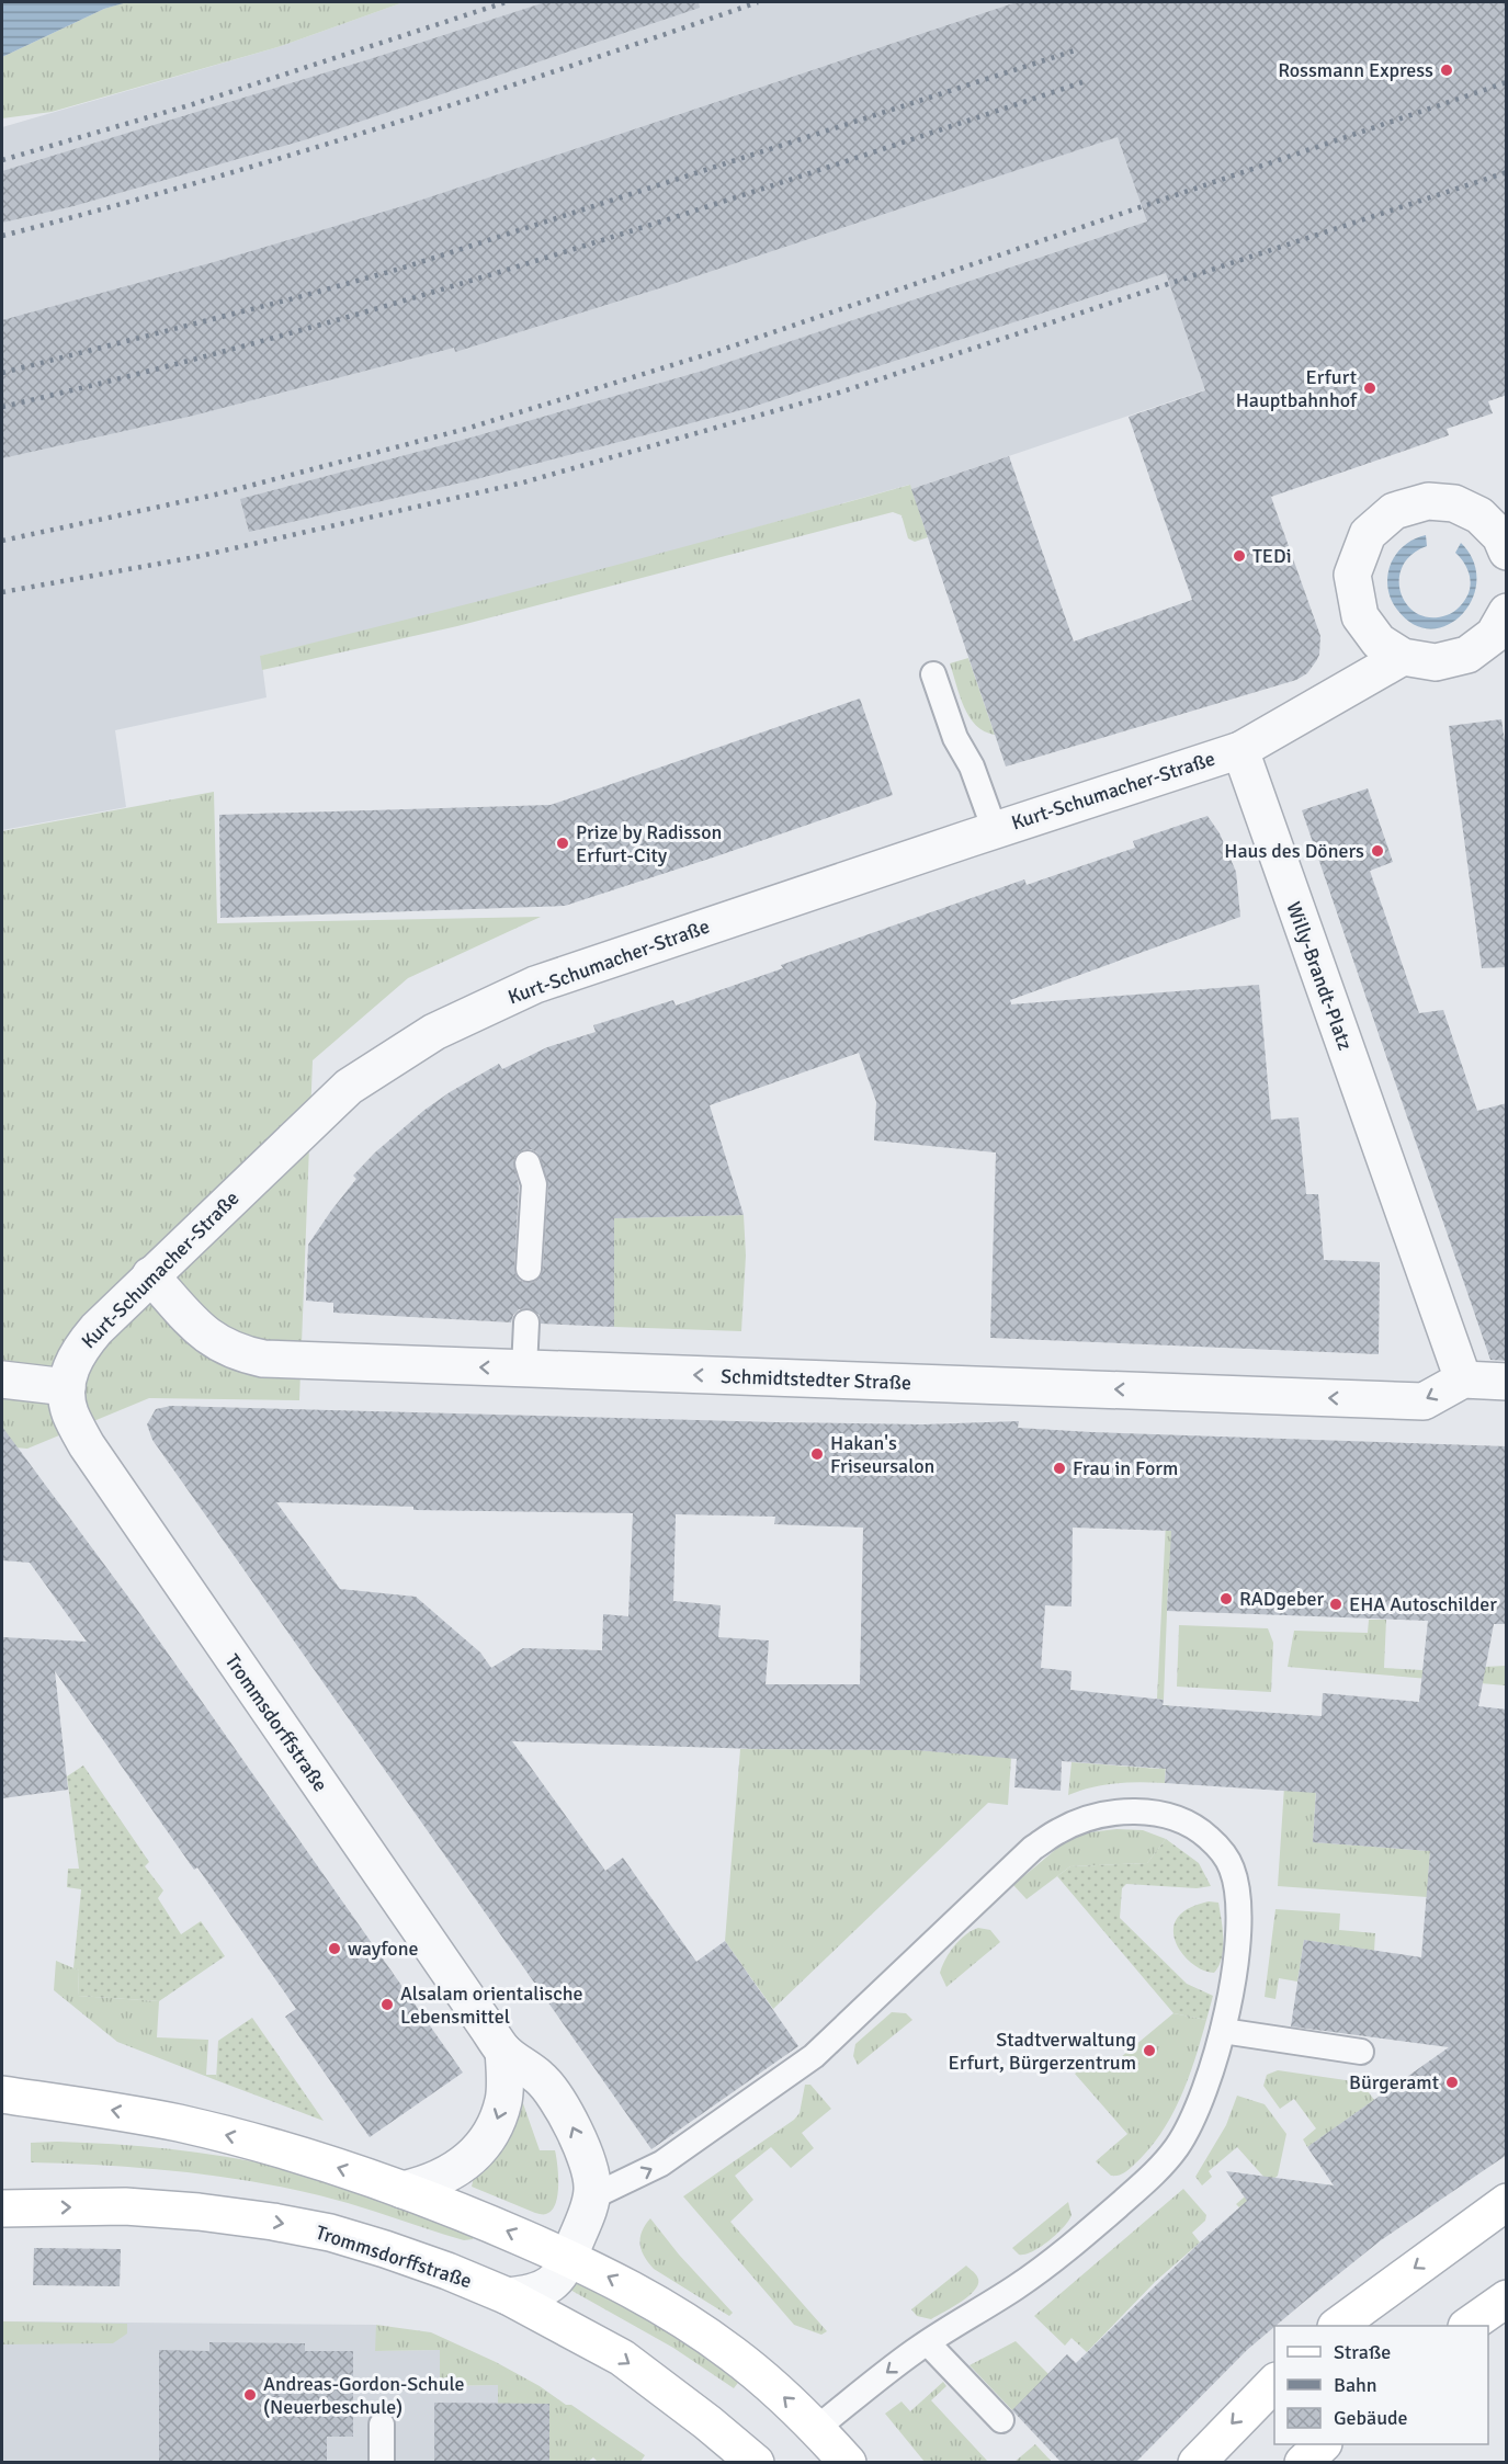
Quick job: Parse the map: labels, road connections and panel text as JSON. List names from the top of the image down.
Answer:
{
  "streets": {
    "street": [
      "Kurt-Schumacher-Straße",
      "Willy-Brandt-Platz",
      "Schmidtstedter Straße",
      "Trommsdorffstraße"
    ]
  },
  "crossings": [
    ["Kurt-Schumacher-Straße", "Willy-Brandt-Platz"],
    ["Kurt-Schumacher-Straße", "Schmidtstedter Straße"],
    ["Kurt-Schumacher-Straße", "Trommsdorffstraße"],
    ["Willy-Brandt-Platz", "Schmidtstedter Straße"]
  ],
  "one_way": ["Schmidtstedter Straße"],
  "places": [
    "Rossmann Express",
    "Erfurt Hauptbahnhof",
    "TEDi",
    "Prize by Radisson Erfurt-City",
    "Haus des Döners",
    "Hakan's Friseursalon",
    "Frau in Form",
    "RADgeber",
    "EHA Autoschilder",
    "wayfone",
    "Alsalam orientalische Lebensmittel",
    "Stadtverwaltung Erfurt, Bürgerzentrum",
    "Bürgeramt",
    "Andreas-Gordon-Schule (Neuerbeschule)"
  ],
  "legend": ["Straße", "Bahn", "Gebäude"]
}
